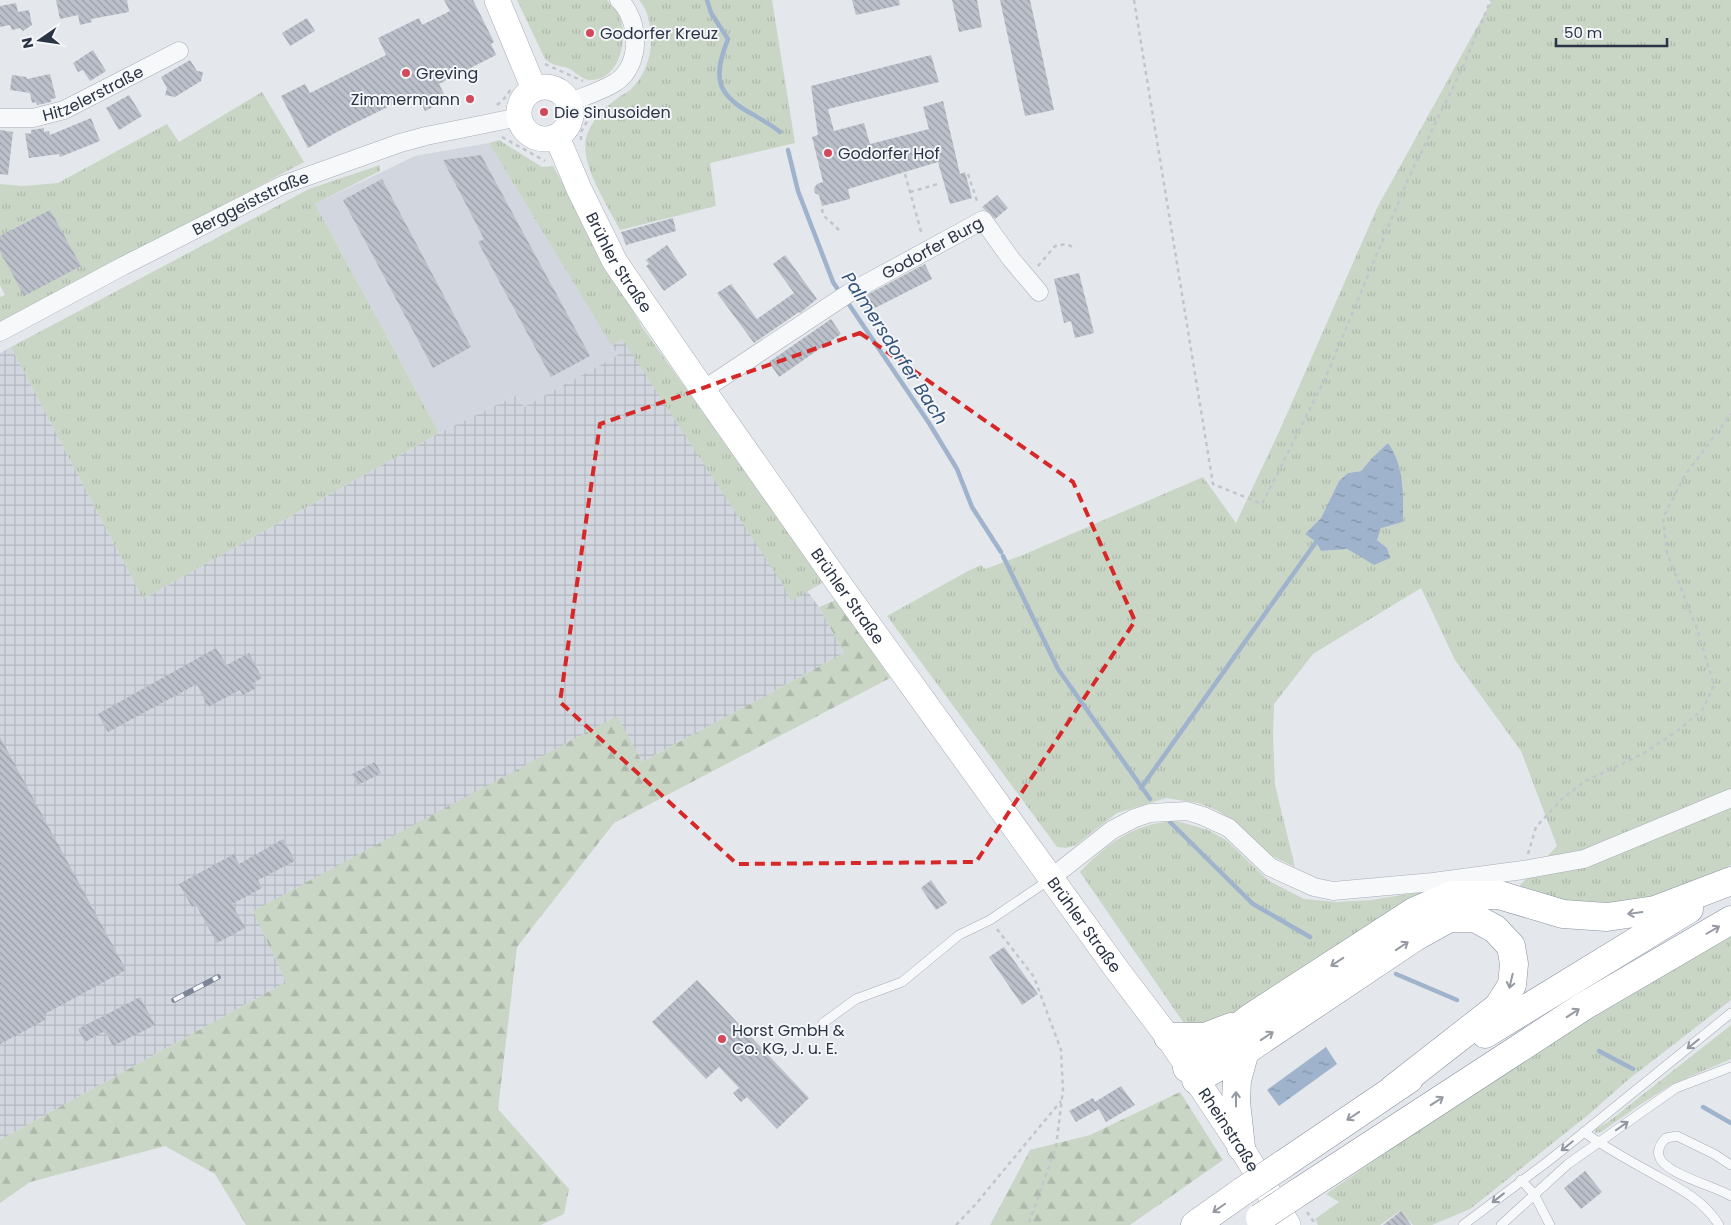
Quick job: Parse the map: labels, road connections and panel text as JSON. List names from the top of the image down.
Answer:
{
  "streets": {
    "main road": ["Brühler Straße", "Rheinstraße"],
    "street": ["Hitzelerstraße", "Berggeiststraße", "Godorfer Burg"]
  },
  "crossings": [
    ["Berggeiststraße", "Brühler Straße"],
    ["Godorfer Burg", "Brühler Straße"],
    ["Brühler Straße", "Rheinstraße"]
  ],
  "water": ["Palmersdorfer Bach"],
  "places": [
    "Godorfer Kreuz",
    "Greving",
    "Zimmermann",
    "Die Sinusoiden",
    "Godorfer Hof",
    "Horst GmbH & Co. KG, J. u. E."
  ],
  "scale_bar": "50 m",
  "north": "left"
}
